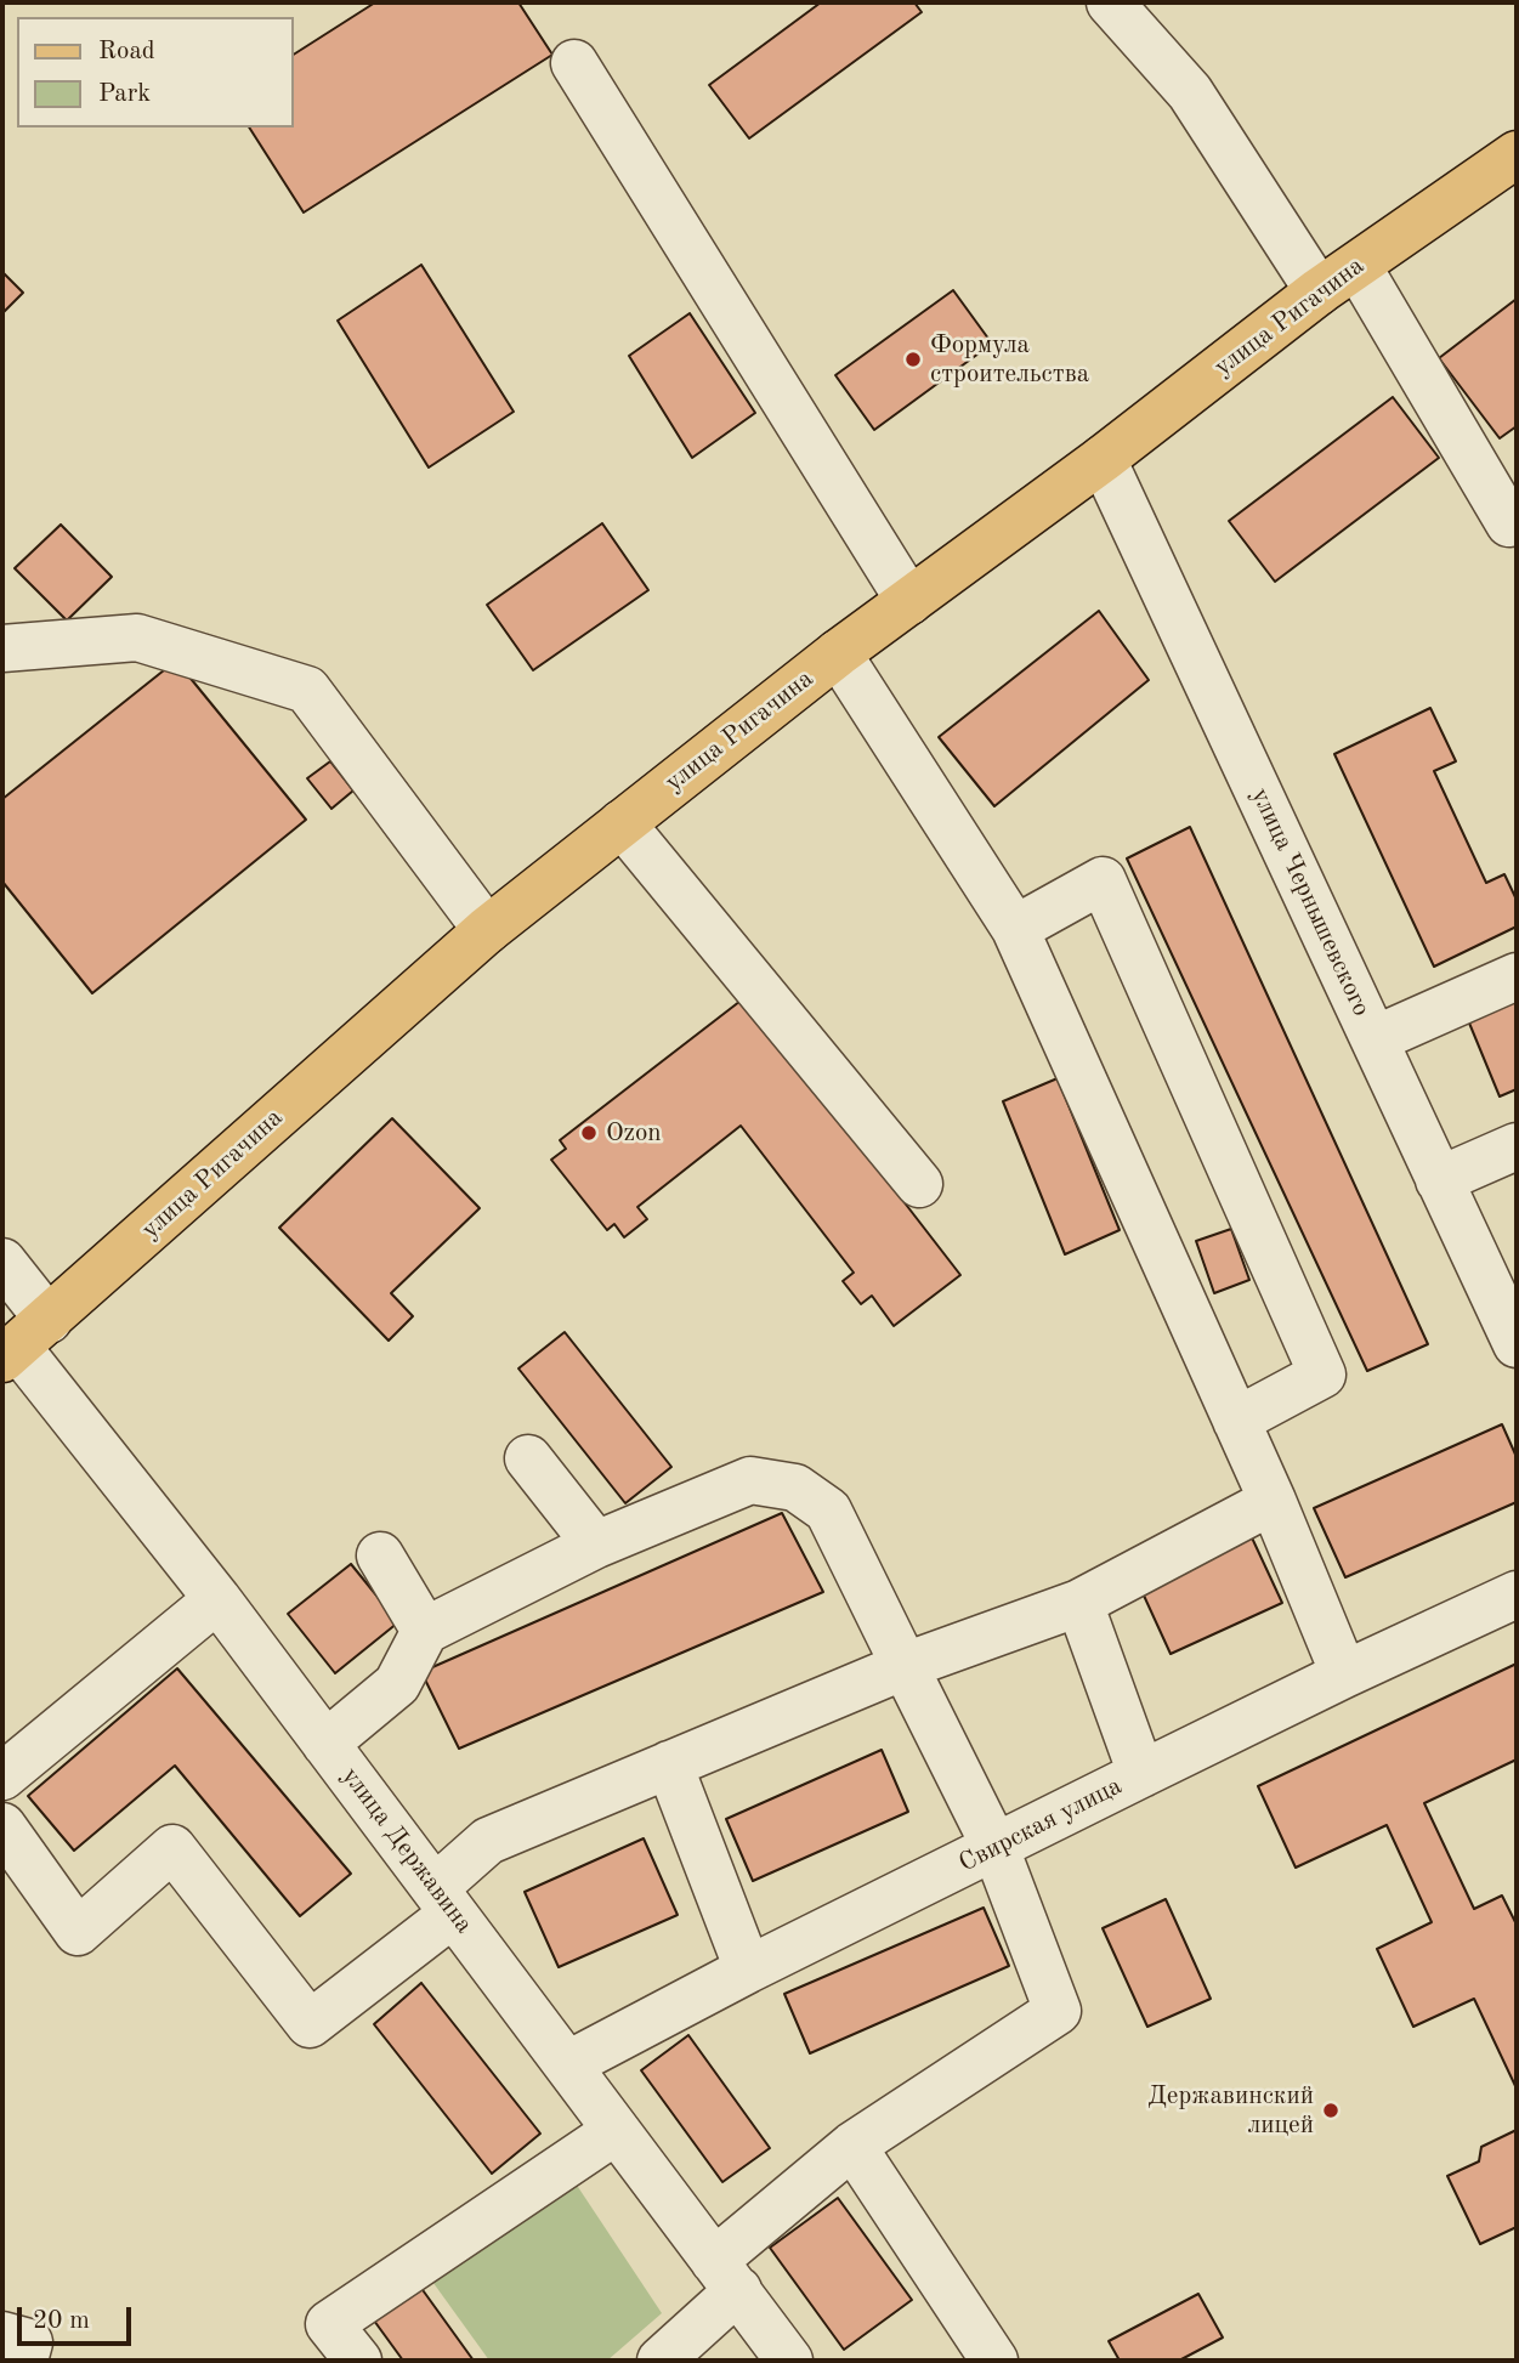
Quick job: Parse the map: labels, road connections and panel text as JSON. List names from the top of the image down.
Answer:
{
  "streets": {
    "main road": ["улица Ригачина"],
    "street": ["улица Чернышевского", "Свирская улица", "улица Державина"]
  },
  "crossings": [
    ["улица Ригачина", "улица Чернышевского"],
    ["улица Ригачина", "улица Державина"],
    ["Свирская улица", "улица Державина"]
  ],
  "places": ["Формула строительства", "Ozon", "Державинский лицей"],
  "legend": ["Road", "Park"],
  "scale_bar": "20 m"
}
